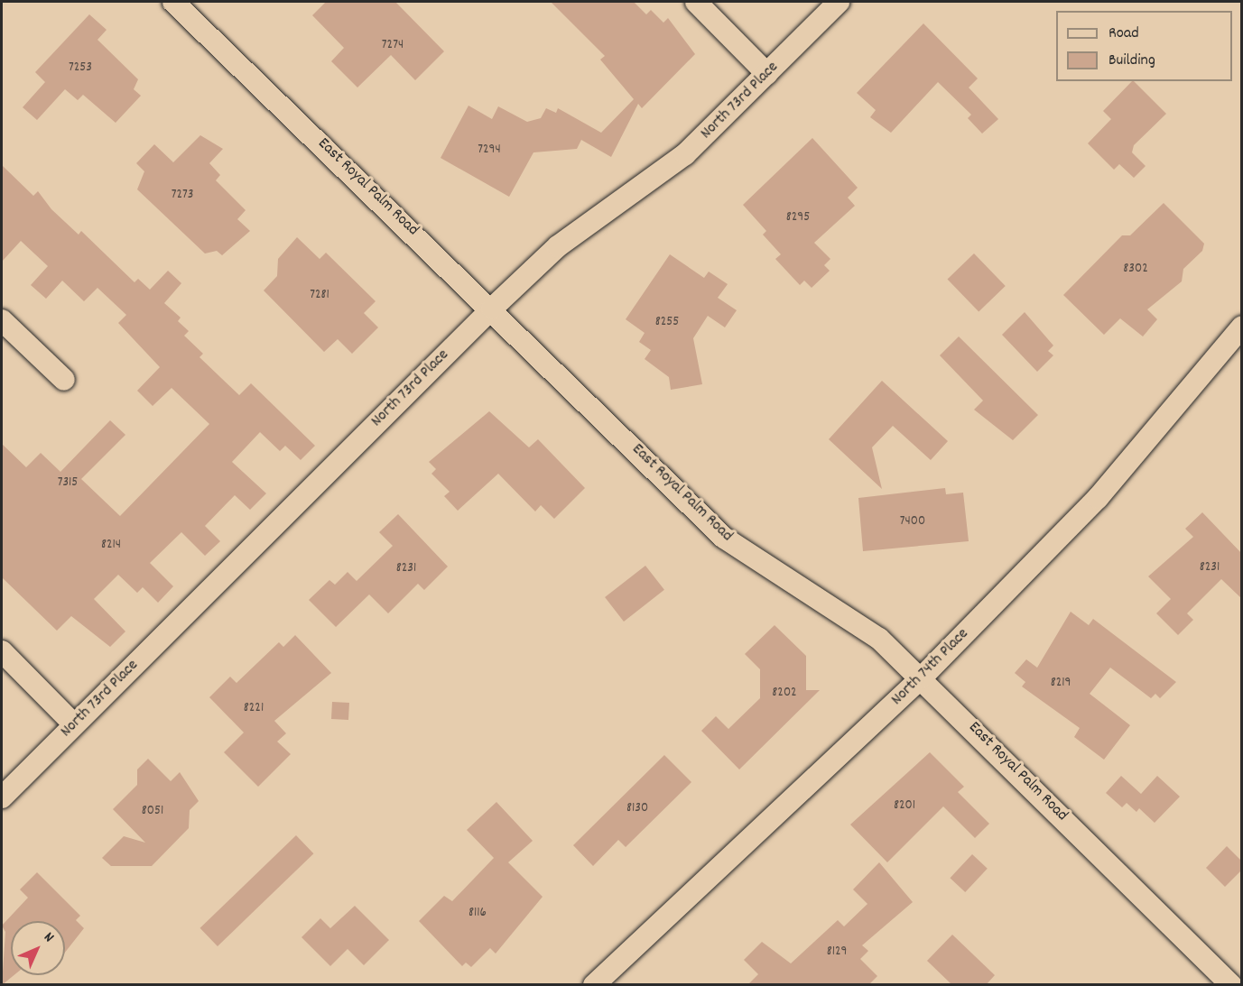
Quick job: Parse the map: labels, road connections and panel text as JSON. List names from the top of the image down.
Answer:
{
  "streets": {
    "street": ["North 73rd Place", "East Royal Palm Road", "North 74th Place"]
  },
  "crossings": [
    ["North 73rd Place", "East Royal Palm Road"],
    ["East Royal Palm Road", "North 74th Place"]
  ],
  "house_numbers": [
    "7274",
    "7253",
    "7294",
    "7273",
    "8295",
    "8302",
    "7281",
    "8255",
    "7315",
    "7400",
    "8214",
    "8231",
    "8231",
    "8219",
    "8202",
    "8221",
    "8201",
    "8130",
    "8051",
    "8116",
    "8129"
  ],
  "legend": ["Road", "Building"],
  "north": "top right"
}
